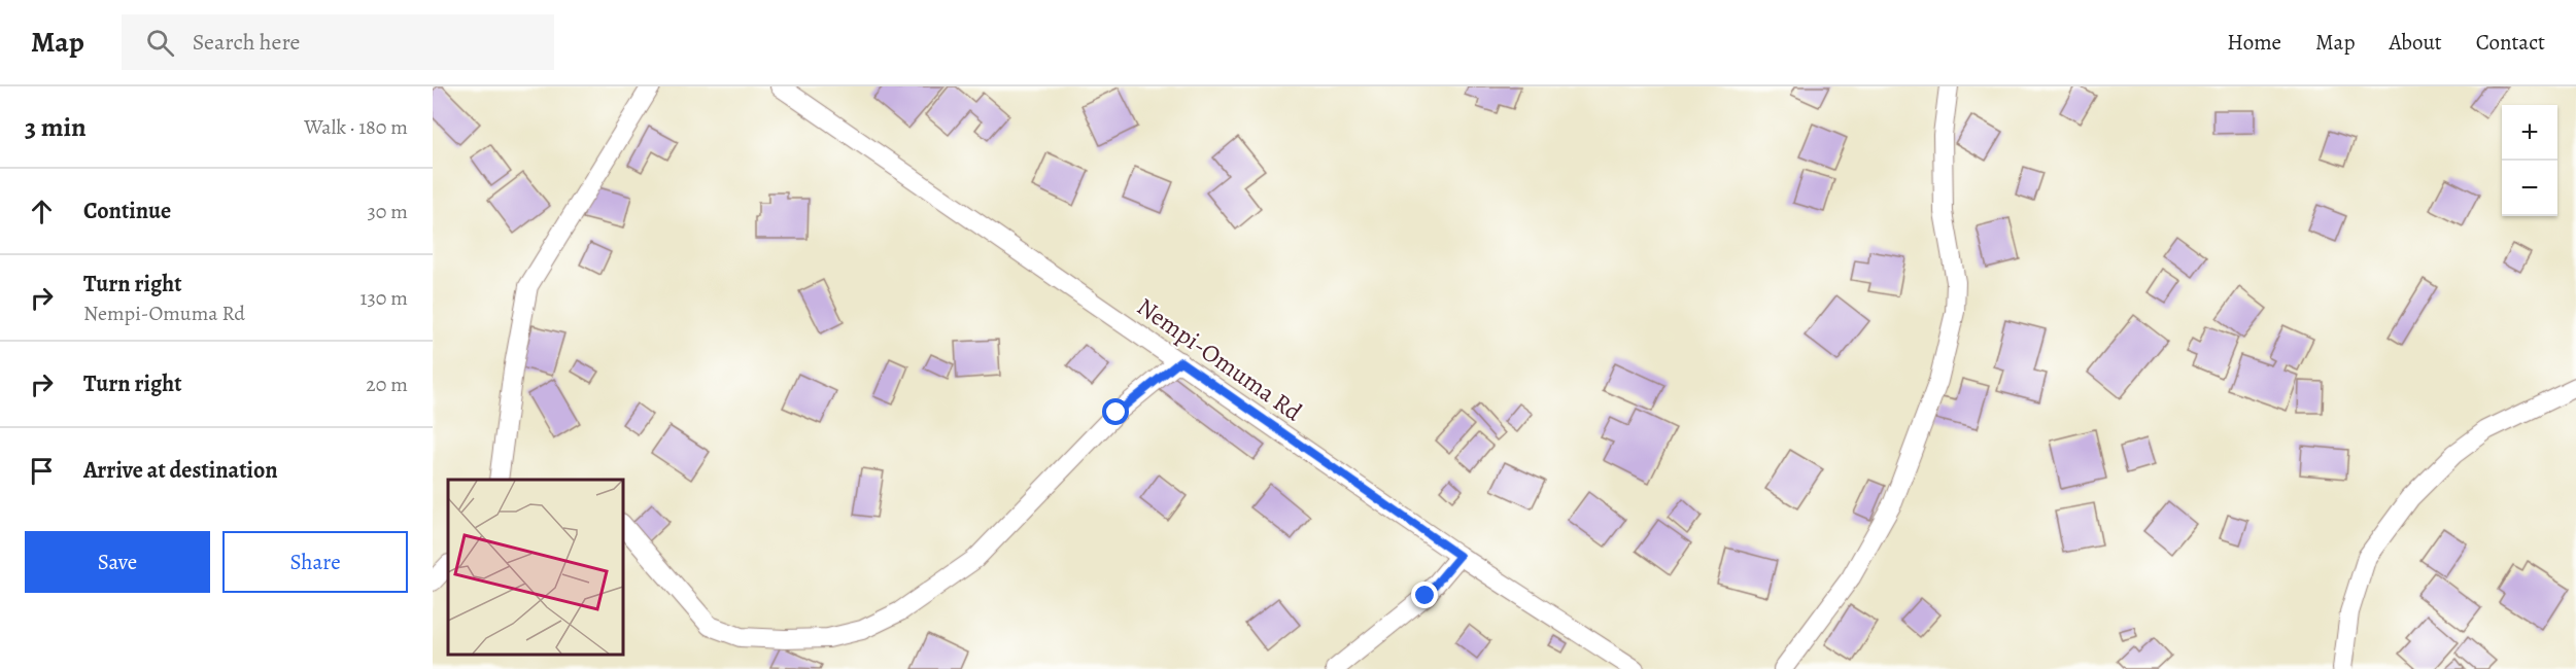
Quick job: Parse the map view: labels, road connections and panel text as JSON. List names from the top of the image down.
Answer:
{
  "streets": {
    "street": ["Nempi-Omuma Rd"]
  },
  "page": {
    "header": "Map",
    "search": "Search here",
    "nav": [
      "Home",
      "Map",
      "About",
      "Contact"
    ],
    "heading": ["3 min", "Walk · 180 m"],
    "map_buttons": ["+", "−"],
    "list": [
      ["Continue", "30 m"],
      ["Turn right", "Nempi-Omuma Rd", "130 m"],
      ["Turn right", "20 m"],
      "Arrive at destination"
    ],
    "buttons": ["Save", "Share"]
  }
}
